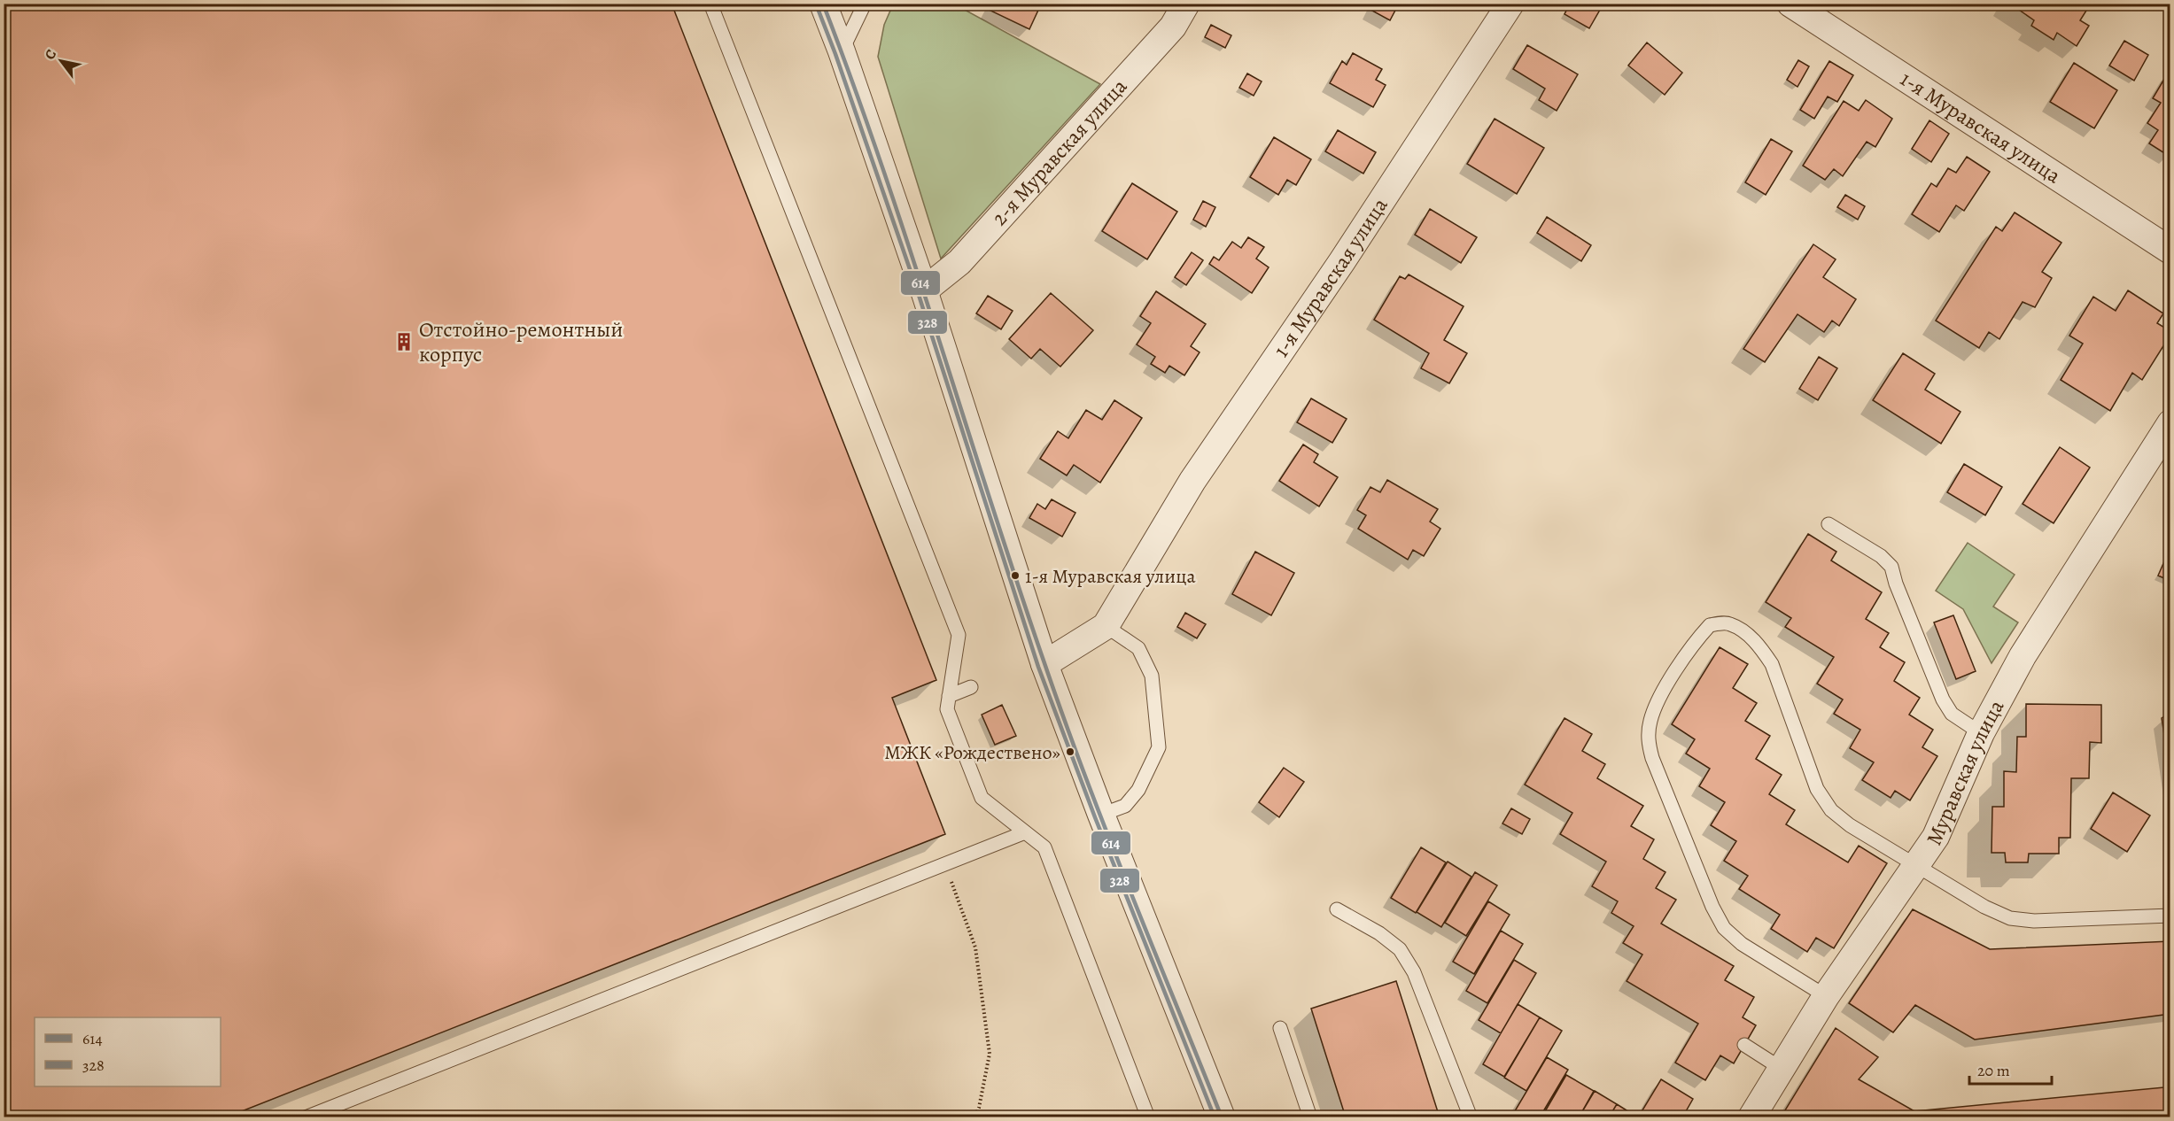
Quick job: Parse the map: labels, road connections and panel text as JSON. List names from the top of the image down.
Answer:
{
  "streets": {
    "street": ["1-я Муравская улица", "2-я Муравская улица", "Муравская улица"]
  },
  "places": {
    "building": ["Отстойно-ремонтный корпус"],
    "other": ["1-я Муравская улица", "МЖК «Рождествено»"]
  },
  "lines": ["transit line 614", "transit line 328"],
  "legend": ["614", "328"],
  "scale_bar": "20 m",
  "north": "top left"
}
